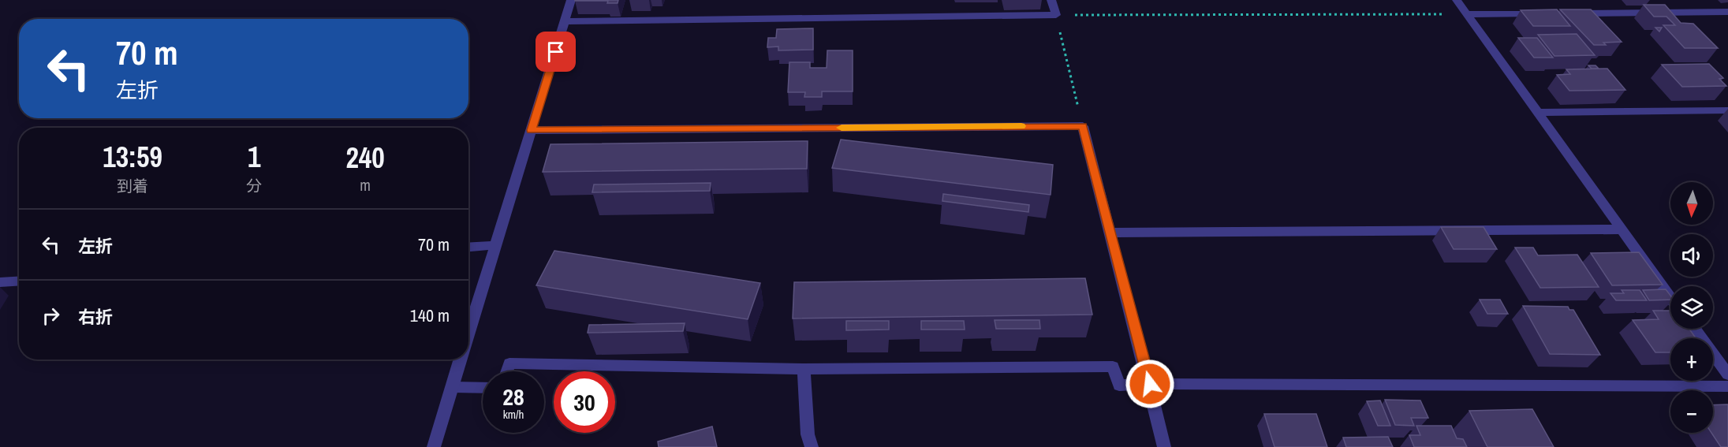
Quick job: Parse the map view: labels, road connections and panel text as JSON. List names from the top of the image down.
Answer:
{
  "north": "bottom",
  "page": {
    "turn": ["70 m", "左折"],
    "eta": [
      "13:59",
      "到着",
      "1",
      "分",
      "240",
      "m"
    ],
    "map_buttons": ["+", "−"],
    "list": [
      {
        "name": "左折",
        "value": "70 m"
      },
      {
        "name": "右折",
        "value": "140 m"
      }
    ],
    "speed": "28 km/h",
    "limit": "30"
  }
}
